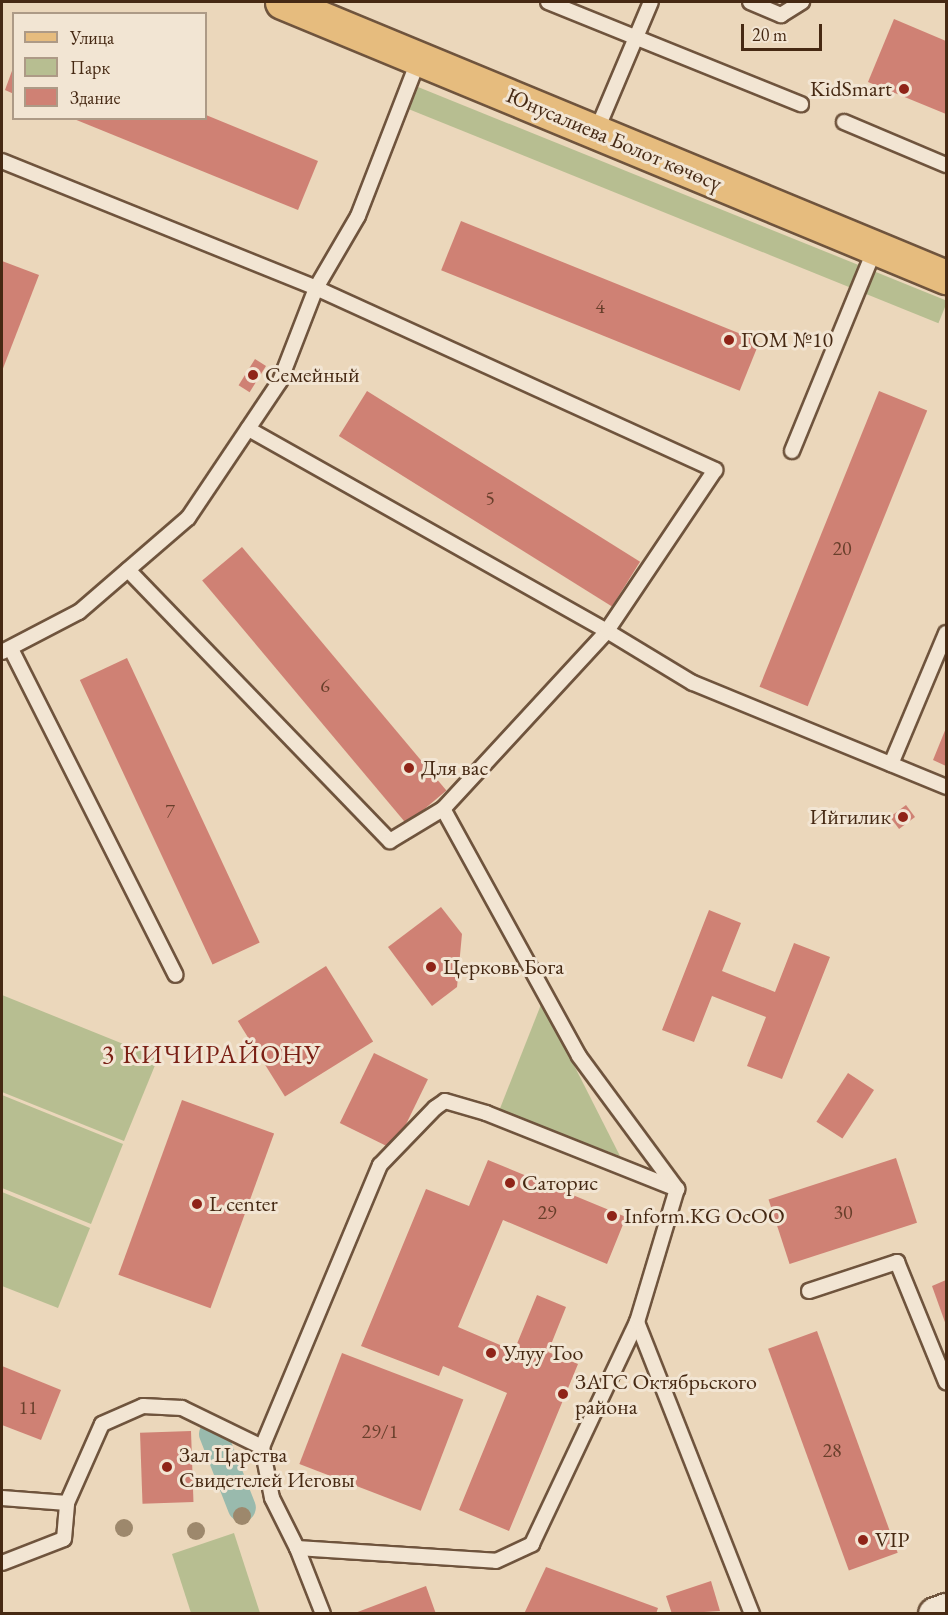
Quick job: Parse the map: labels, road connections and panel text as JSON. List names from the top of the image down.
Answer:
{
  "streets": {
    "main road": ["Юнусалиева Болот көчөсү"]
  },
  "districts": ["3 КИЧИРАЙОНУ"],
  "places": [
    "KidSmart",
    "ГОМ №10",
    "Семейный",
    "Для вас",
    "Ийгилик",
    "Церковь Бога",
    "Саторис",
    "L center",
    "Inform.KG OcOO",
    "Улуу Тоо",
    "ЗАГС Октябрьского района",
    "Зал Царства Свидетелей Иеговы",
    "VIP"
  ],
  "house_numbers": [
    "4",
    "5",
    "20",
    "6",
    "7",
    "29",
    "30",
    "11",
    "29/1",
    "28"
  ],
  "legend": ["Улица", "Парк", "Здание"],
  "scale_bar": "20 m"
}
